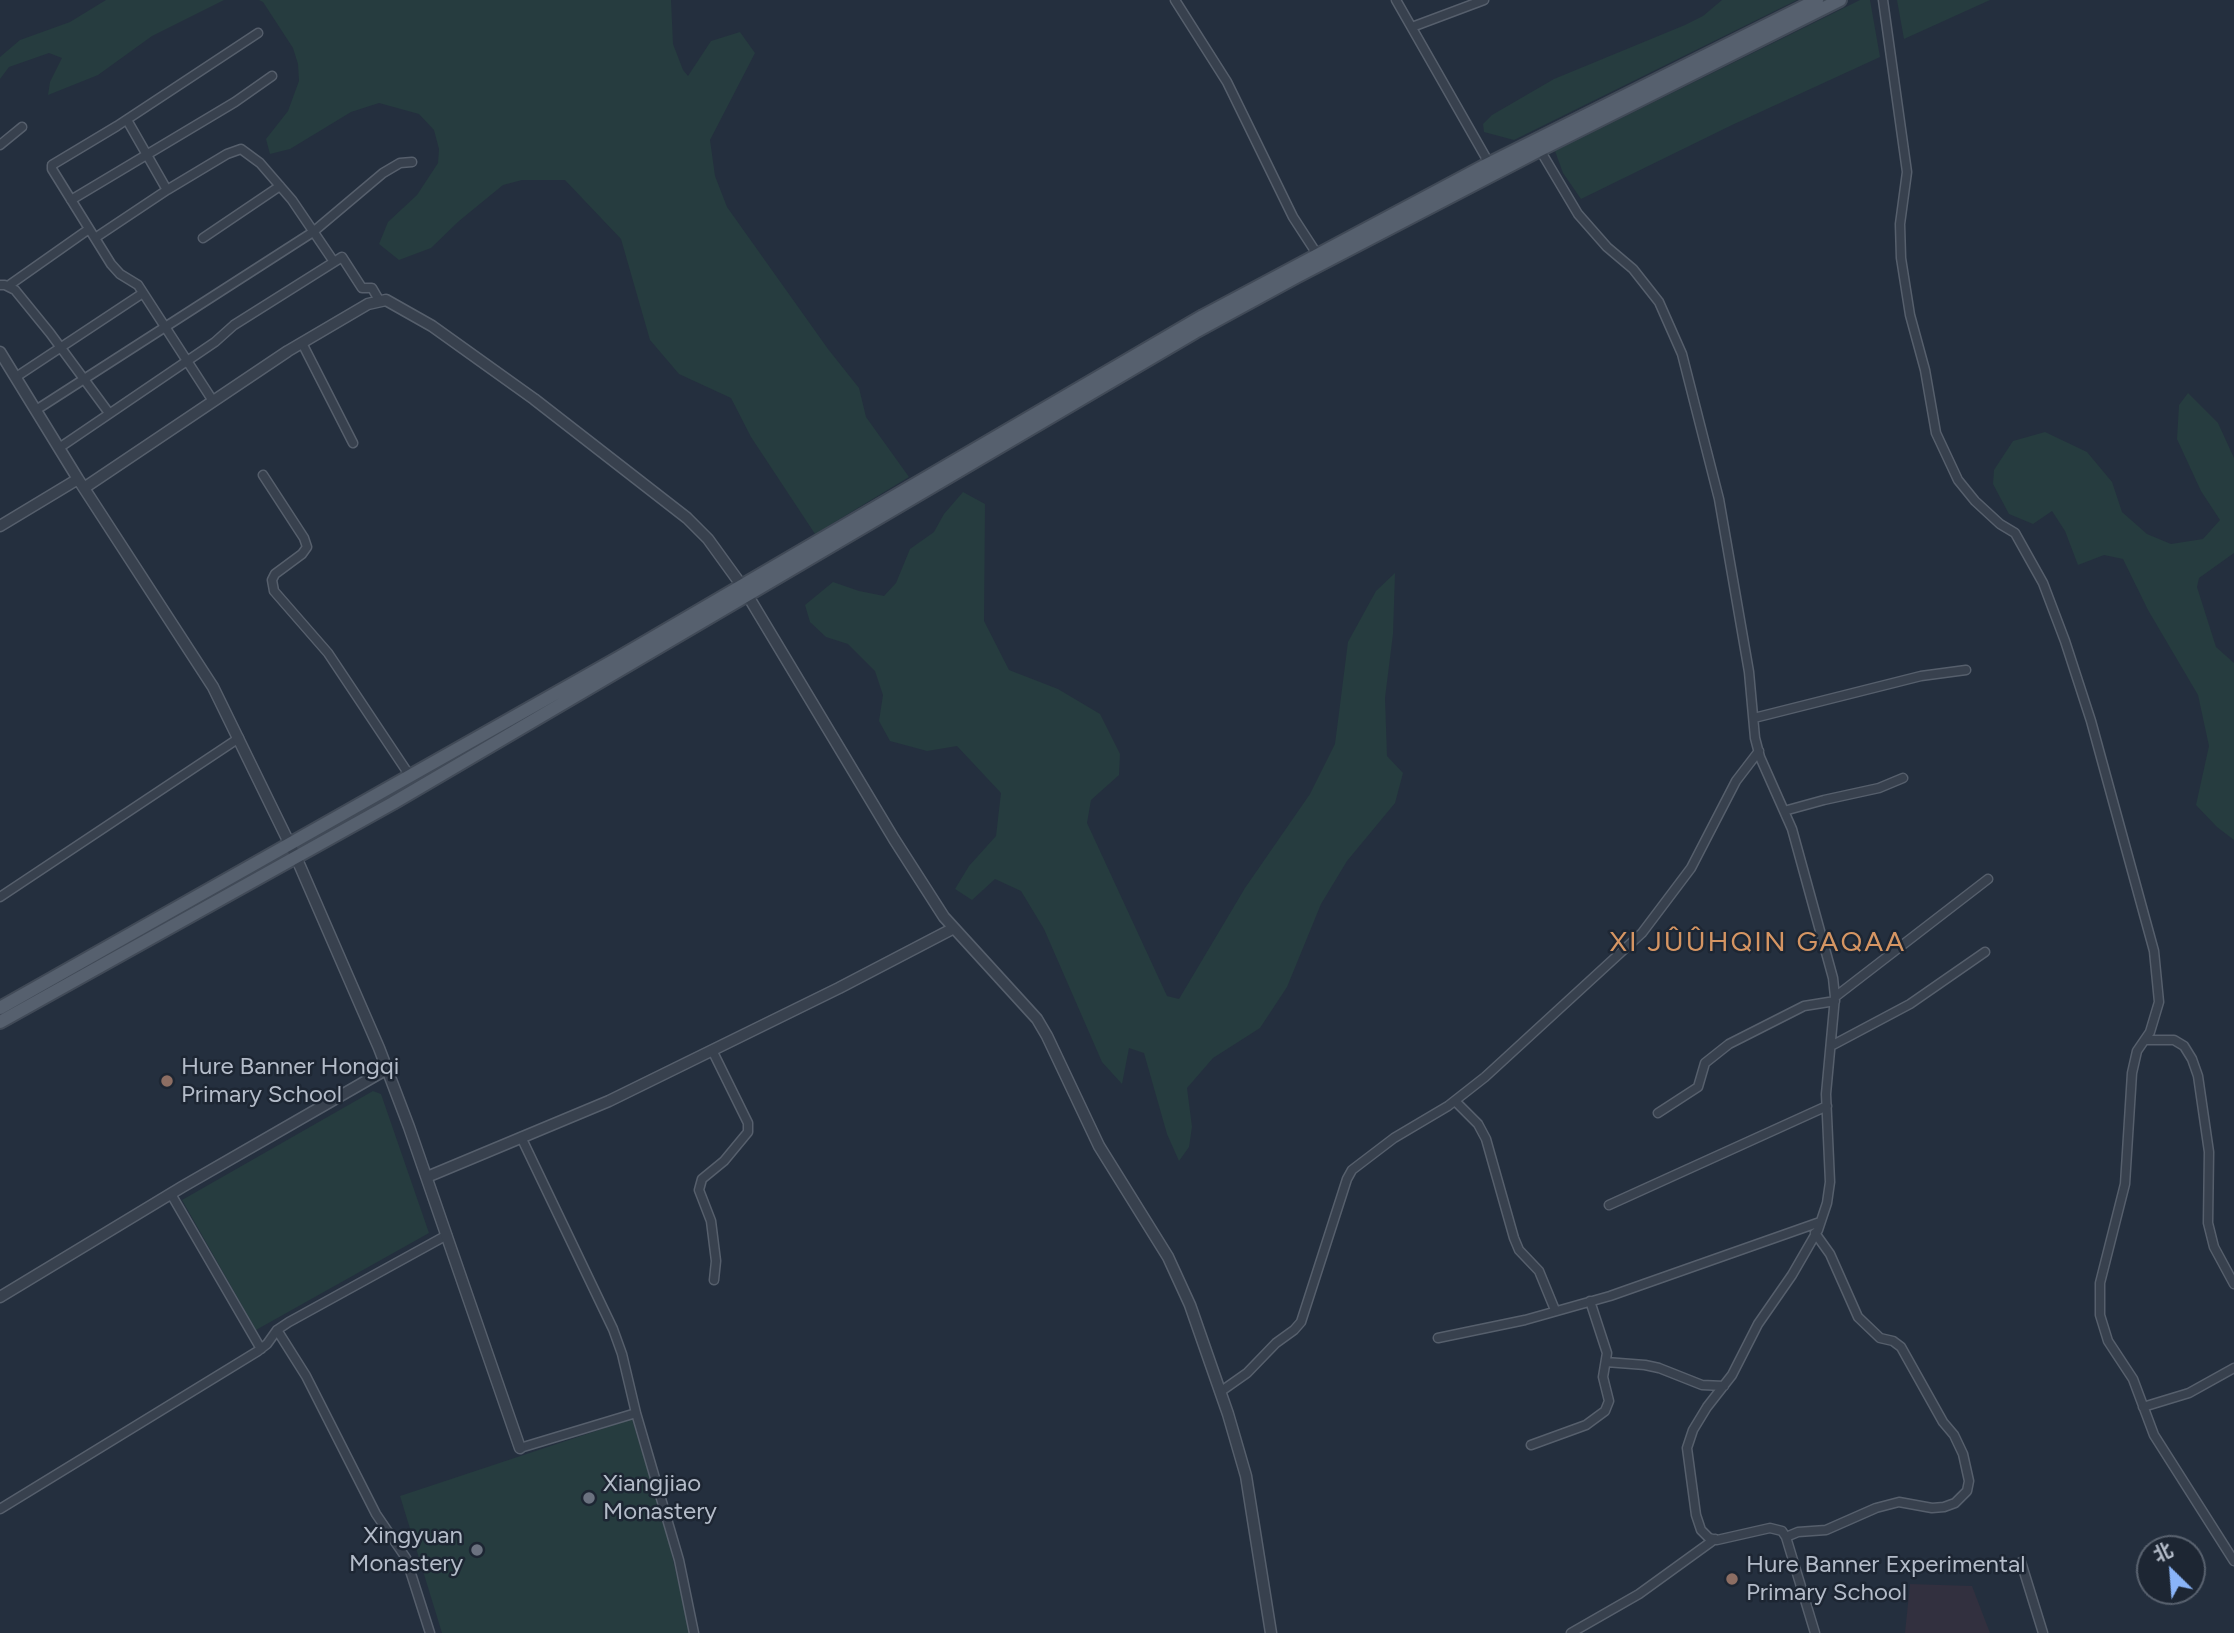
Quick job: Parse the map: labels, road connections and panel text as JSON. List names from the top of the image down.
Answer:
{
  "districts": ["XI JÛÛHQIN GAQAA"],
  "places": [
    "Hure Banner Hongqi Primary School",
    "Xiangjiao Monastery",
    "Xingyuan Monastery",
    "Hure Banner Experimental Primary School"
  ],
  "north": "top left"
}
